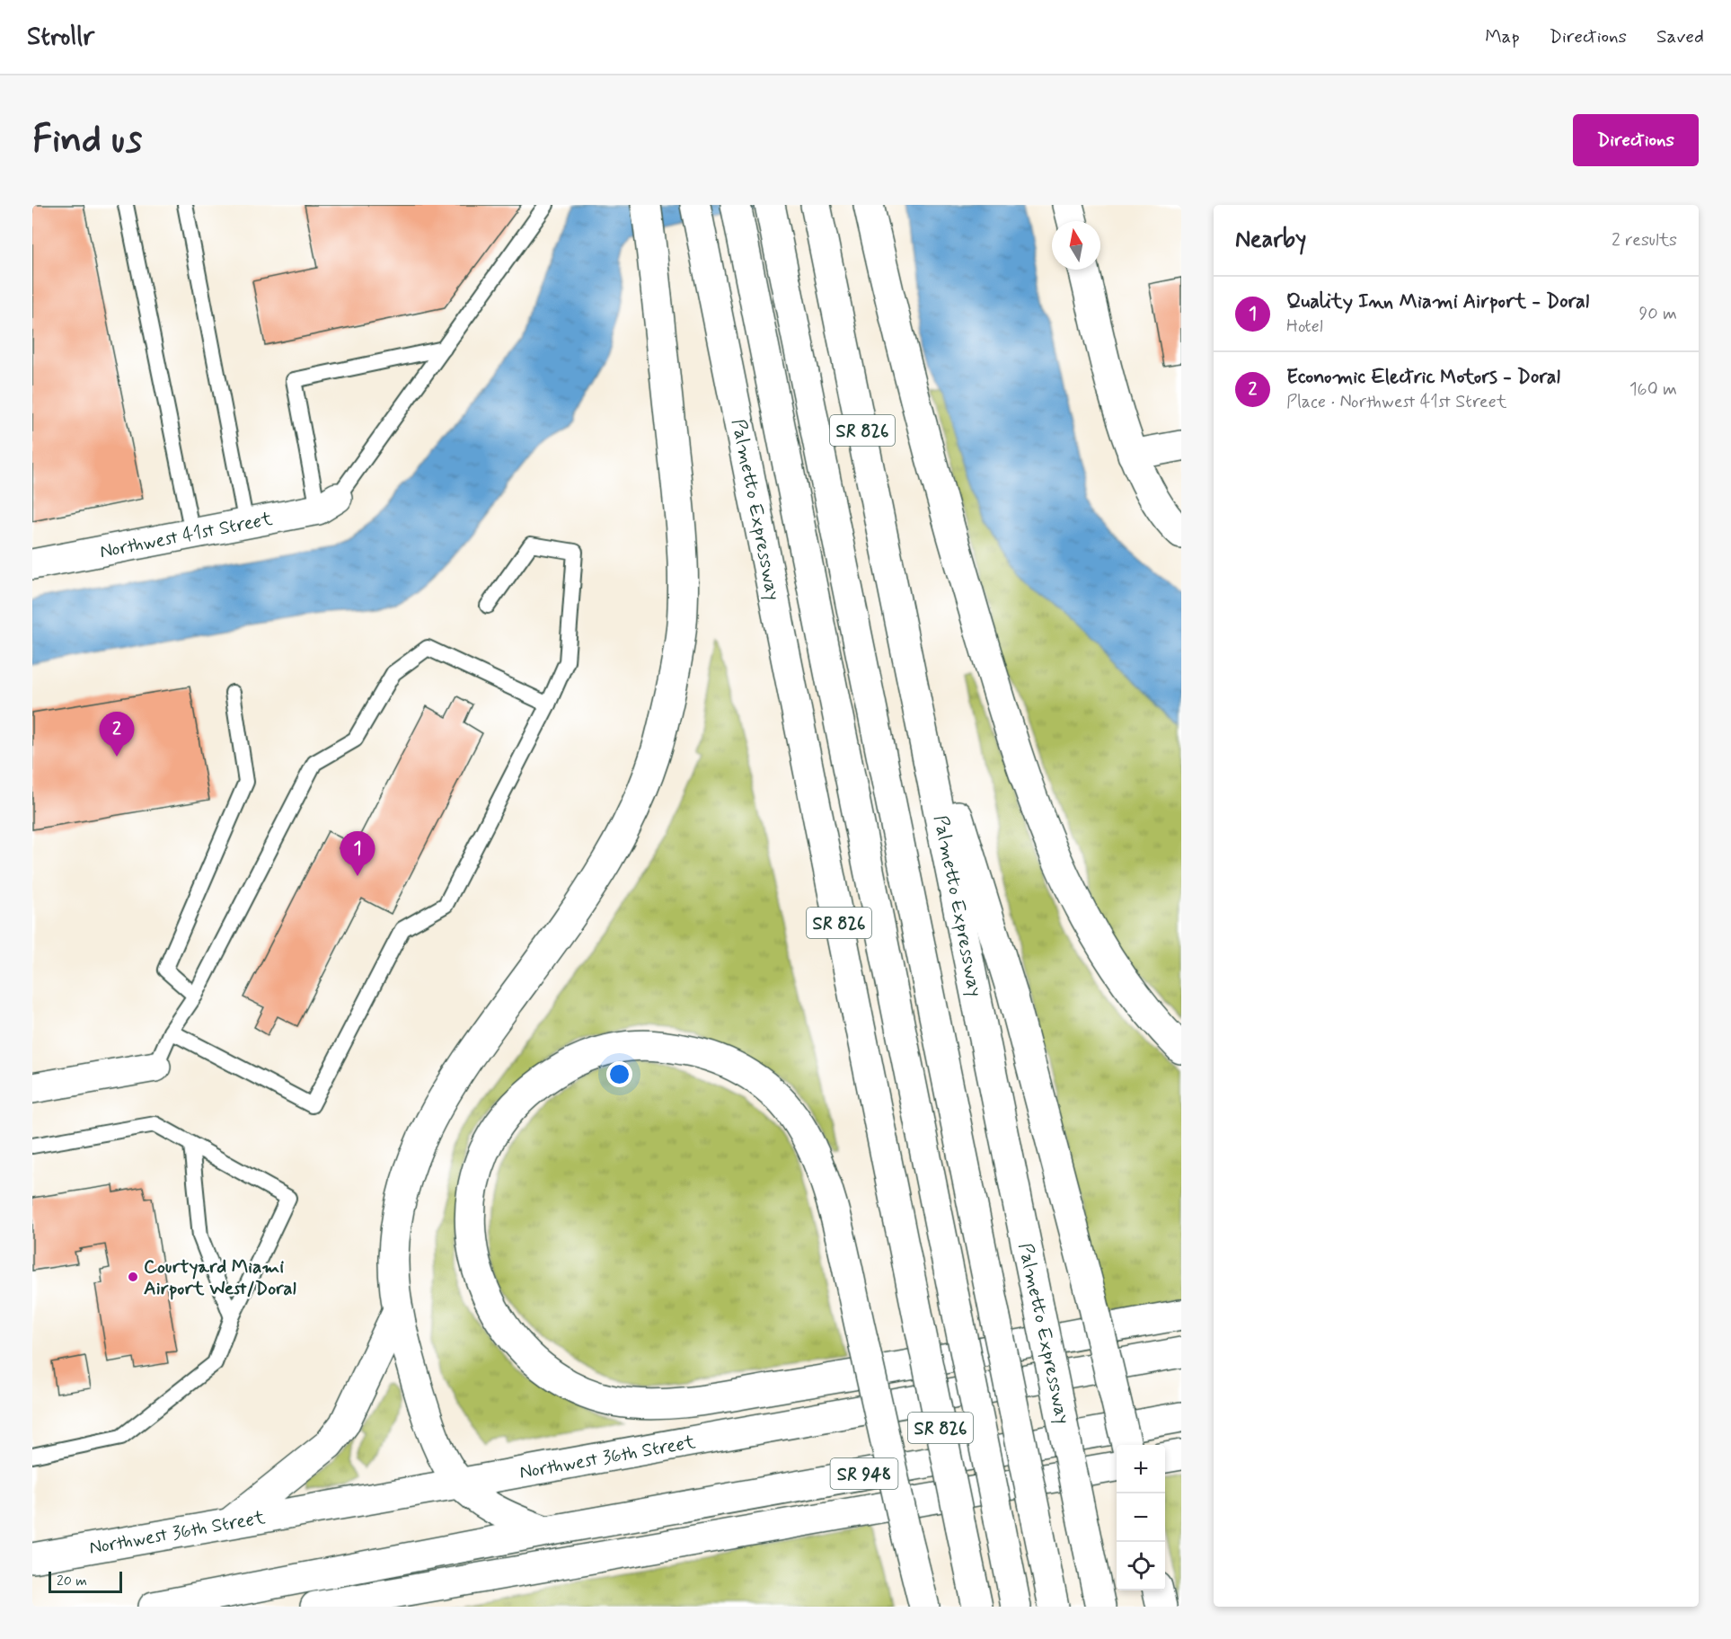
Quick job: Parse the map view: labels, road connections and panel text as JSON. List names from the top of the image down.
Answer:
{
  "streets": {
    "main road": [
      "SR 826",
      "Palmetto Expressway",
      "Northwest 41st Street",
      "Northwest 36th Street",
      "SR 948"
    ]
  },
  "places": ["Courtyard Miami Airport West/Doral"],
  "scale_bar": "20 m",
  "north": "top",
  "page": {
    "header": "Strollr",
    "nav": ["Map", "Directions", "Saved"],
    "buttons": "Directions",
    "title": "Find us",
    "heading": ["Nearby", "2 results"],
    "list": [
      {
        "mark": "1",
        "name": "Quality Inn Miami Airport - Doral",
        "note": "Hotel",
        "value": "90 m"
      },
      {
        "mark": "2",
        "name": "Economic Electric Motors - Doral",
        "note": "Place · Northwest 41st Street",
        "value": "160 m"
      }
    ],
    "pins": ["2", "1"],
    "map_buttons": ["+", "−"],
    "scale": "20 m"
  }
}
